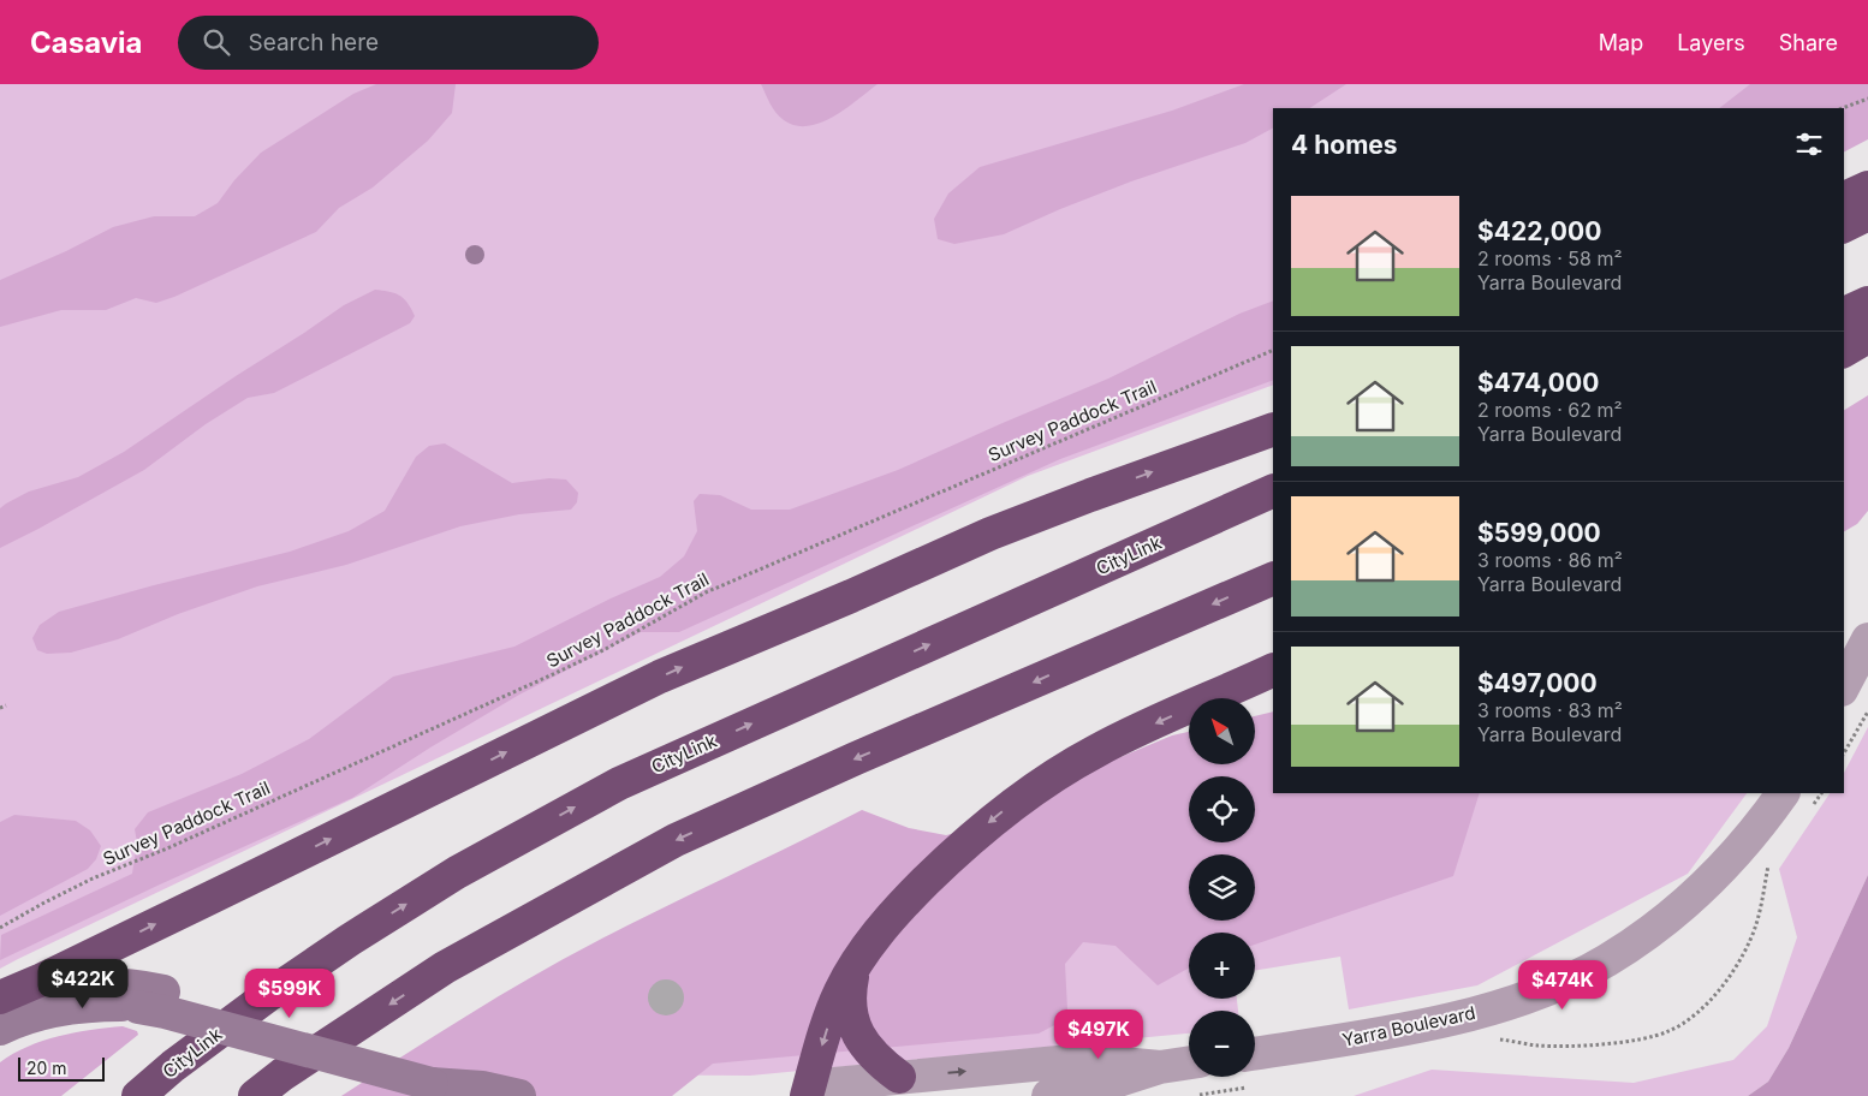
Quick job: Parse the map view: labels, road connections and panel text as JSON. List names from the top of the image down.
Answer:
{
  "streets": {
    "highway": ["CityLink"],
    "street": ["Yarra Boulevard"],
    "path": ["Survey Paddock Trail"]
  },
  "scale_bar": "20 m",
  "north": "top left",
  "page": {
    "header": "Casavia",
    "search": "Search here",
    "nav": ["Map", "Layers", "Share"],
    "heading": "4 homes",
    "list": [
      {
        "name": "$422,000",
        "note": "2 rooms · 58 m² · Yarra Boulevard"
      },
      {
        "name": "$474,000",
        "note": "2 rooms · 62 m² · Yarra Boulevard"
      },
      {
        "name": "$599,000",
        "note": "3 rooms · 86 m² · Yarra Boulevard"
      },
      {
        "name": "$497,000",
        "note": "3 rooms · 83 m² · Yarra Boulevard"
      }
    ],
    "map_buttons": ["+", "−"],
    "price": [
      "$422K",
      "$474K",
      "$599K",
      "$497K"
    ],
    "scale": "20 m"
  }
}
